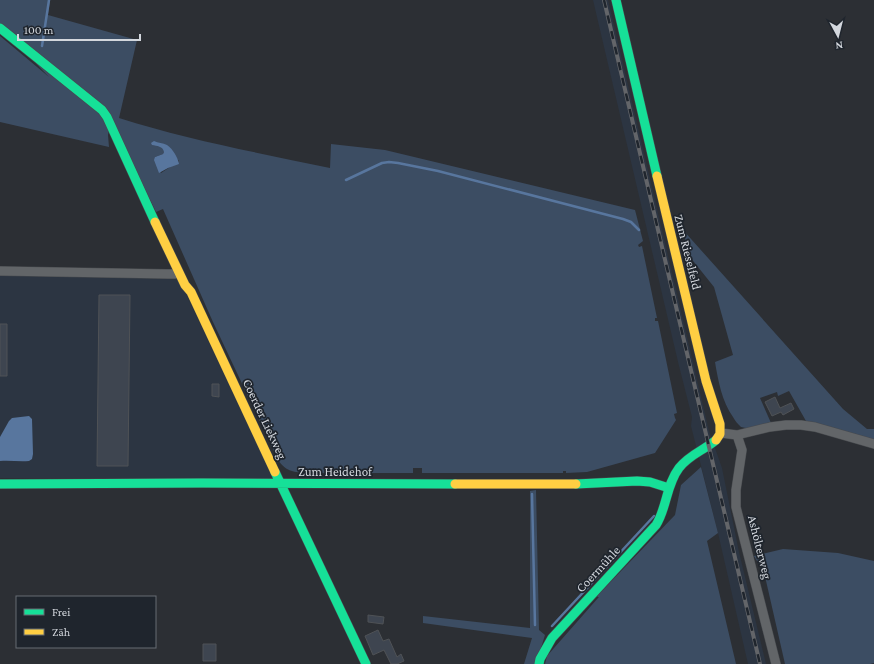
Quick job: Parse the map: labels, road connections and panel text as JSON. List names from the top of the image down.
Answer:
{
  "streets": {
    "street": [
      "Zum Rieselfeld",
      "Coerder Liekweg",
      "Zum Heidehof",
      "Ashölterweg",
      "Coermühle"
    ]
  },
  "crossings": [
    ["Coerder Liekweg", "Zum Heidehof"],
    ["Zum Heidehof", "Coermühle"]
  ],
  "legend": ["Frei", "Zäh"],
  "scale_bar": "100 m",
  "north": "bottom"
}
